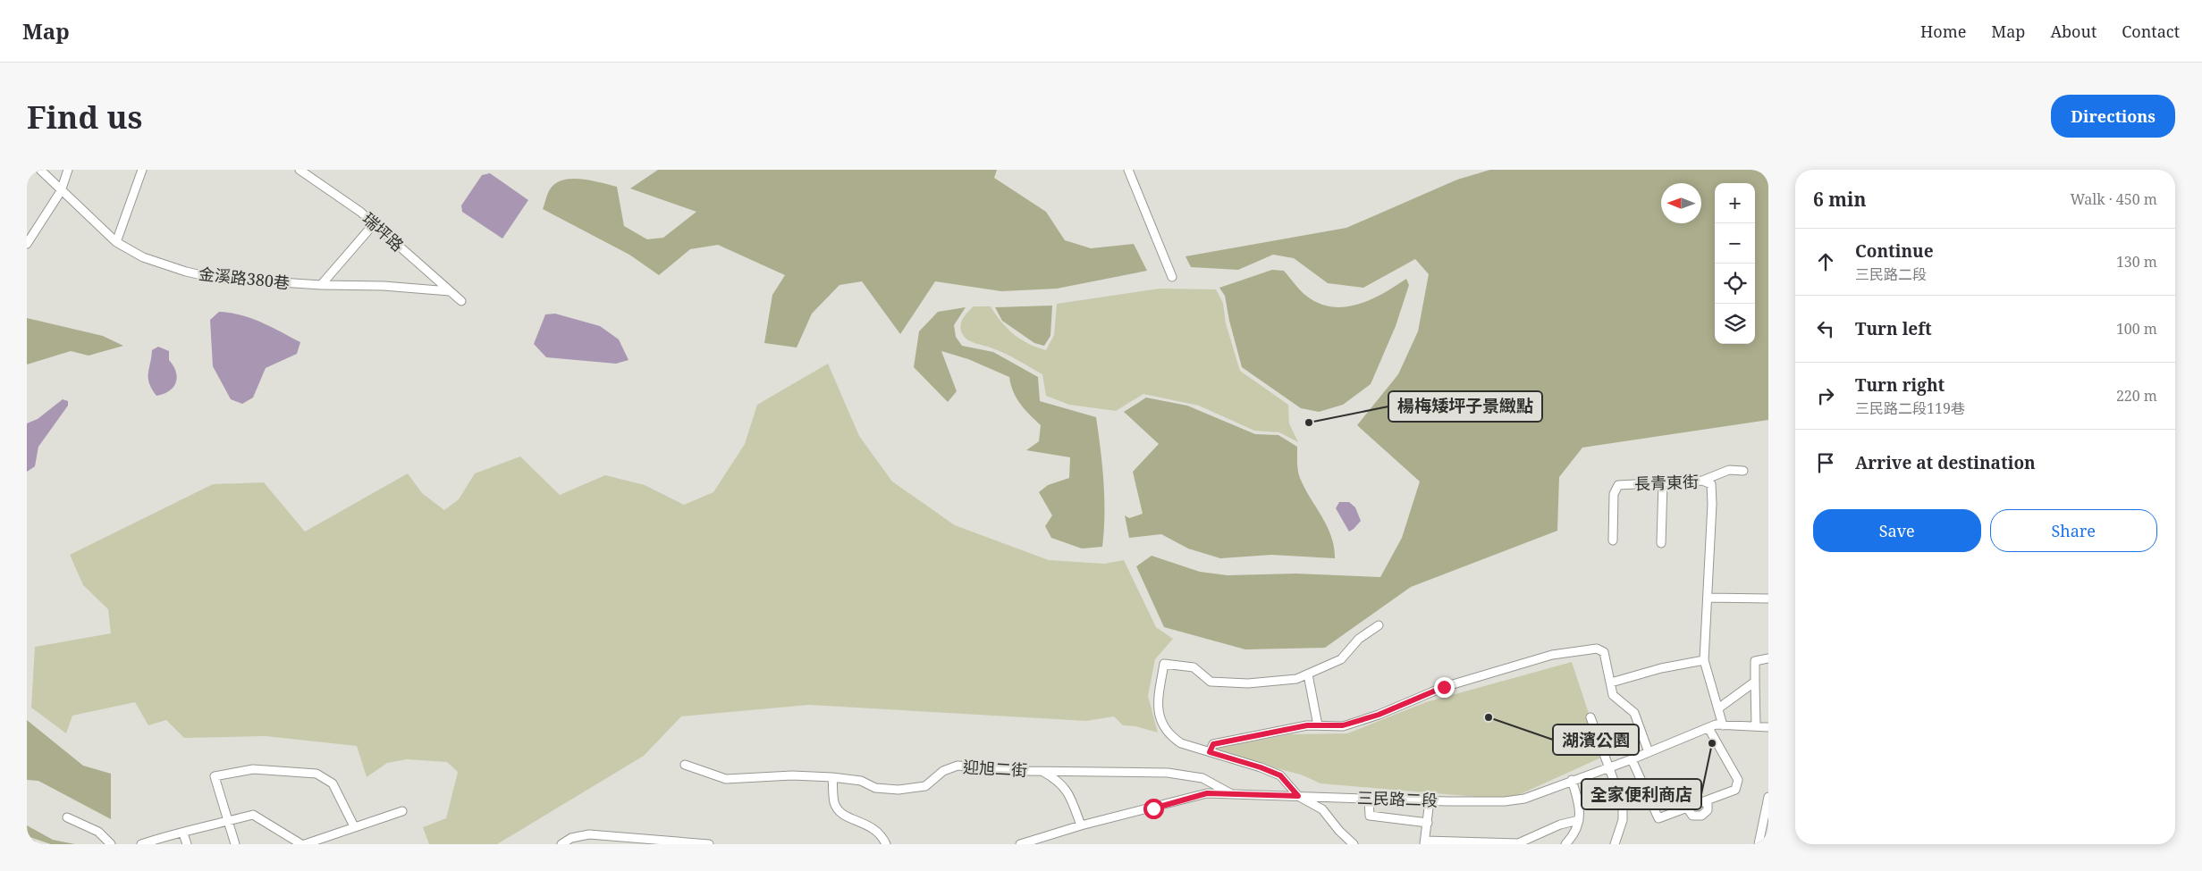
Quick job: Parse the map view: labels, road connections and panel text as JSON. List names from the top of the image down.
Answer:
{
  "streets": {
    "street": [
      "瑞坪路",
      "金溪路380巷",
      "長青東街",
      "迎旭二街",
      "三民路二段"
    ]
  },
  "crossings": [
    ["瑞坪路", "金溪路380巷"],
    ["長青東街", "三民路二段"],
    ["迎旭二街", "三民路二段"]
  ],
  "places": ["楊梅矮坪子景緻點", "湖濱公園", "全家便利商店"],
  "north": "left",
  "page": {
    "header": "Map",
    "nav": [
      "Home",
      "Map",
      "About",
      "Contact"
    ],
    "buttons": [
      "Directions",
      ["Save", "Share"]
    ],
    "title": "Find us",
    "heading": ["6 min", "Walk · 450 m"],
    "map_buttons": ["+", "−"],
    "list": [
      ["Continue", "三民路二段", "130 m"],
      ["Turn left", "100 m"],
      ["Turn right", "三民路二段119巷", "220 m"],
      "Arrive at destination"
    ]
  }
}
